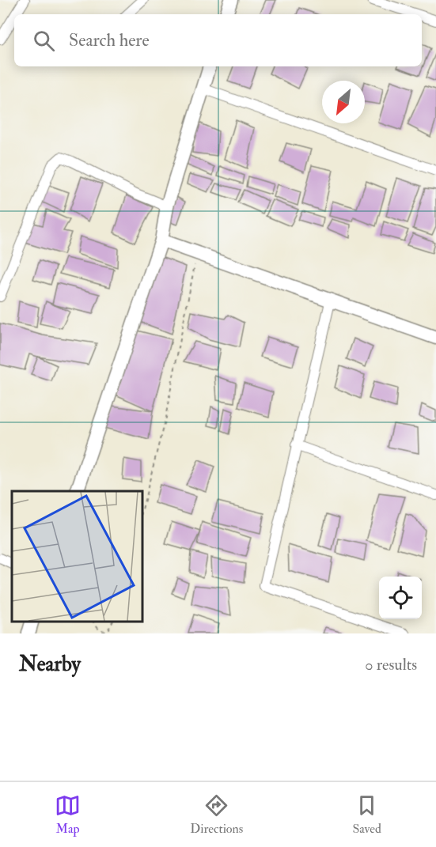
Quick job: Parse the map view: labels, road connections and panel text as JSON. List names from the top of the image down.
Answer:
{
  "north": "bottom left",
  "page": {
    "search": "Search here",
    "heading": ["Nearby", "0 results"],
    "nav": ["Map", "Directions", "Saved"]
  }
}
